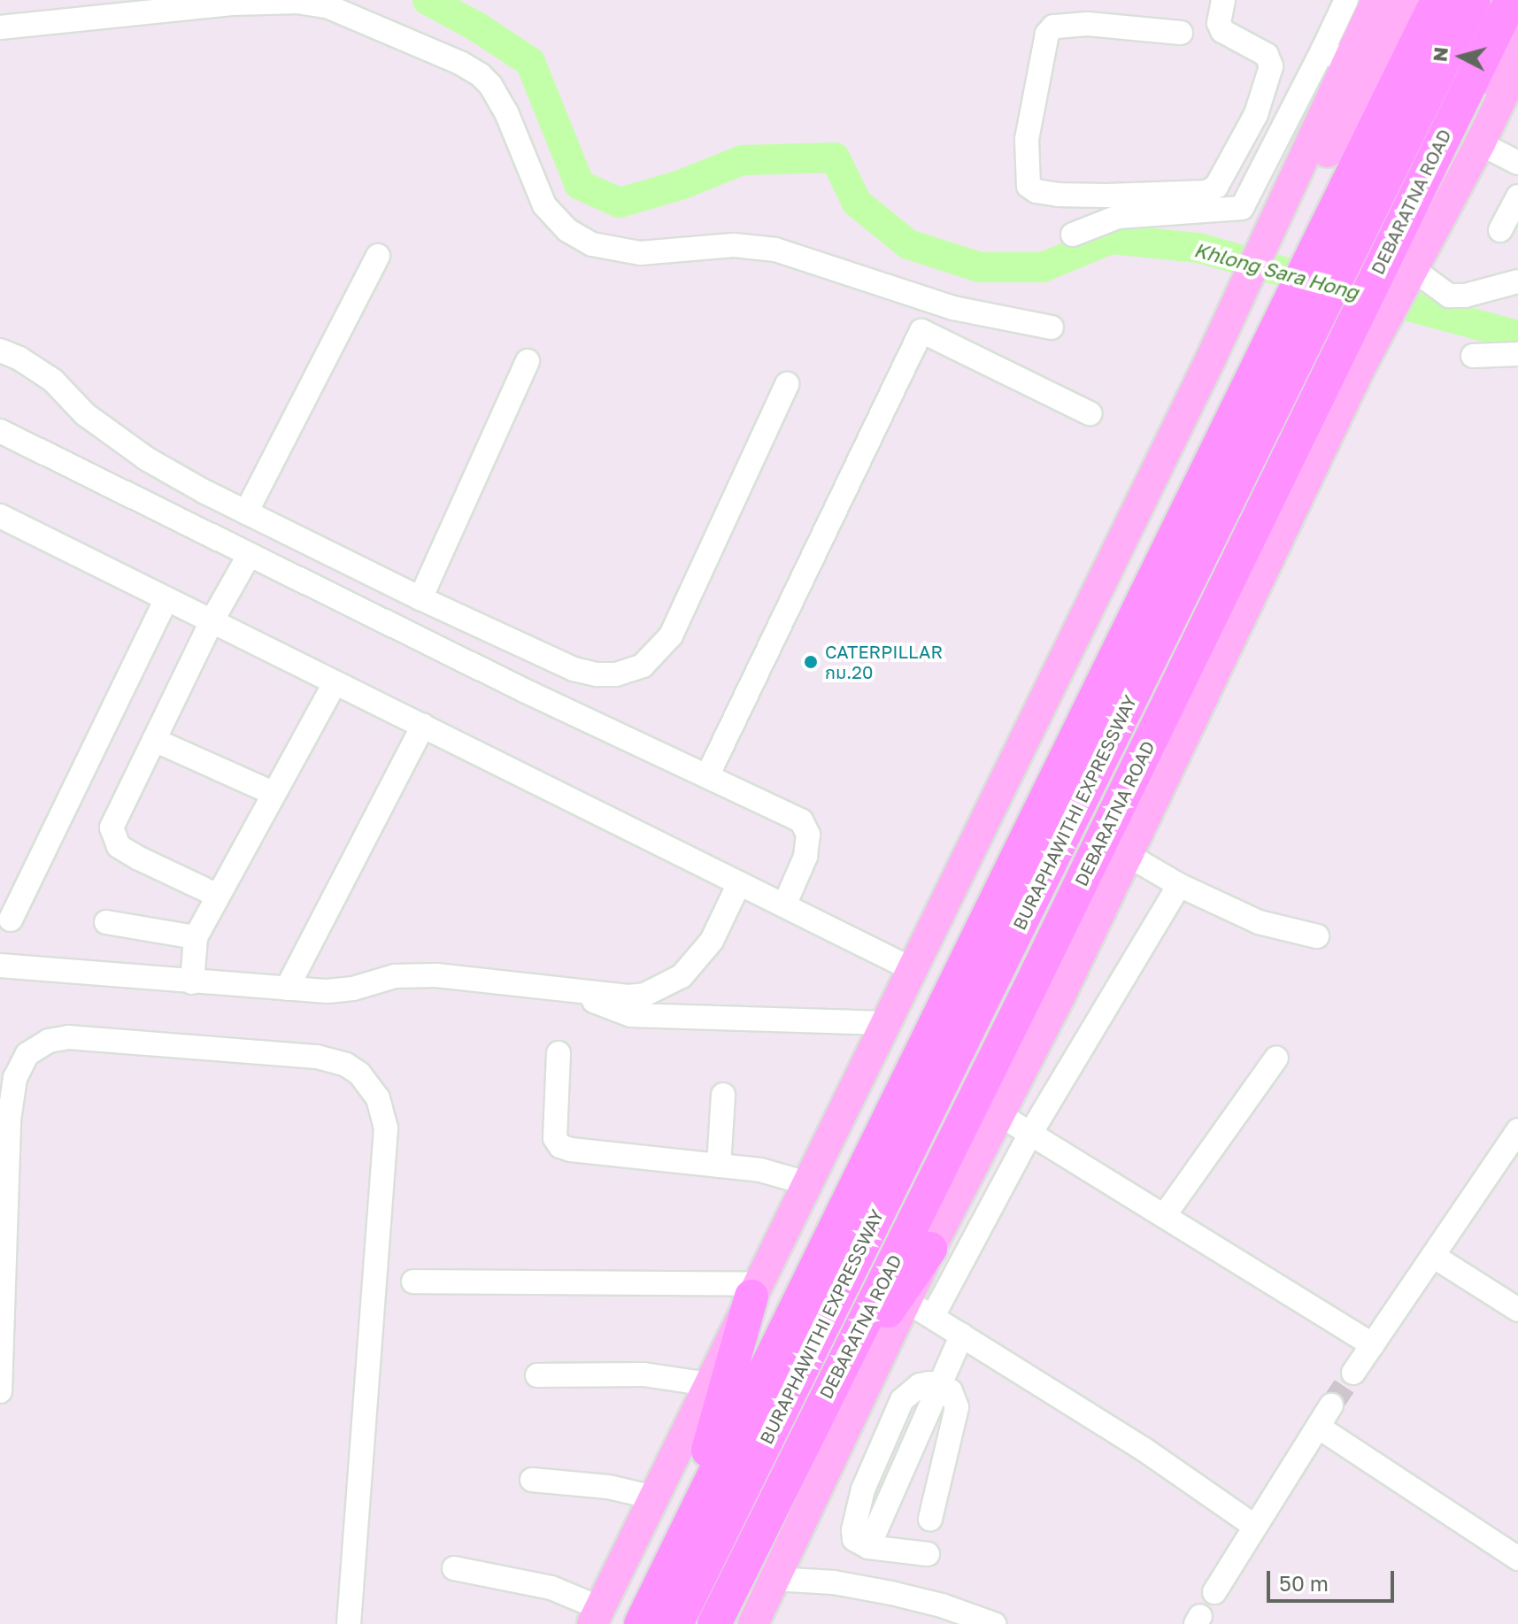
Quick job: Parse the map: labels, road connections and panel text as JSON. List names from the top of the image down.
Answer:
{
  "streets": {
    "highway": ["DEBARATNA ROAD", "BURAPHAWITHI EXPRESSWAY"]
  },
  "water": ["Khlong Sara Hong"],
  "places": ["CATERPILLAR กม.20"],
  "scale_bar": "50 m",
  "north": "left"
}
